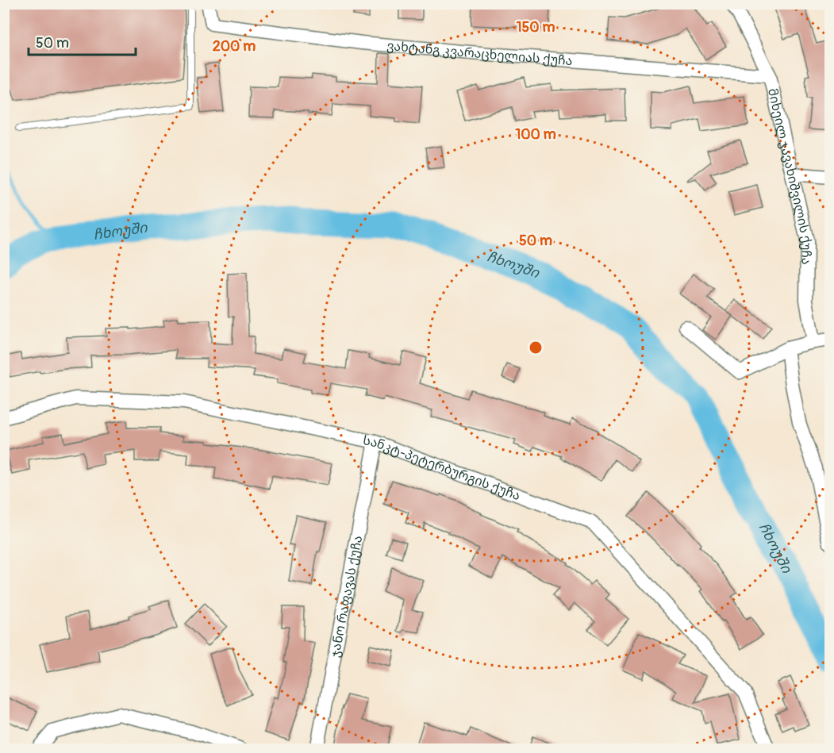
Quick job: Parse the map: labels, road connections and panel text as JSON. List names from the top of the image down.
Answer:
{
  "streets": {
    "street": [
      "ვახტანგ კვარაცხელიას ქუჩა",
      "მიხეილ ჯავახიშვილის ქუჩა",
      "სანკტ-პეტერბურგის ქუჩა",
      "ჯანო რაფავას ქუჩა"
    ]
  },
  "crossings": [
    ["ვახტანგ კვარაცხელიას ქუჩა", "მიხეილ ჯავახიშვილის ქუჩა"],
    ["სანკტ-პეტერბურგის ქუჩა", "ჯანო რაფავას ქუჩა"]
  ],
  "water": ["ჩხოუში"],
  "scale_bar": "50 m",
  "rings": [
    "150 m",
    "200 m",
    "100 m",
    "50 m"
  ]
}
